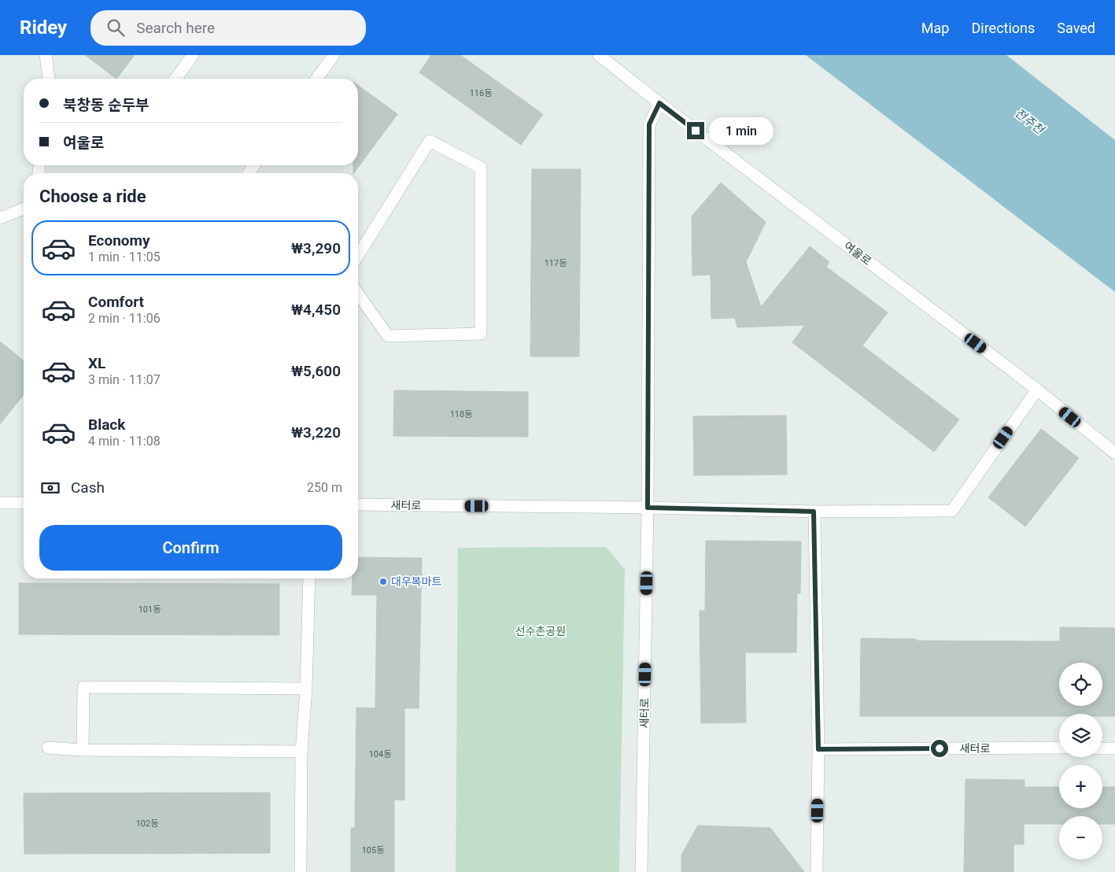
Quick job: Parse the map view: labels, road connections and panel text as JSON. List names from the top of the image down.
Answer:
{
  "streets": {
    "street": ["여울로", "새터로"]
  },
  "crossings": [
    ["여울로", "새터로"]
  ],
  "water": ["전주천"],
  "parks": ["선수촌공원"],
  "places": ["대우복마트"],
  "house_numbers": [
    "116동",
    "117동",
    "118동",
    "101동",
    "104동",
    "102동",
    "105동"
  ],
  "page": {
    "header": "Ridey",
    "search": "Search here",
    "nav": ["Map", "Directions", "Saved"],
    "banner": ["북창동 순두부", "여울로"],
    "bubble": "1 min",
    "heading": "Choose a ride",
    "list": [
      {
        "name": "Economy",
        "note": "1 min · 11:05",
        "value": "₩3,290"
      },
      {
        "name": "Comfort",
        "note": "2 min · 11:06",
        "value": "₩4,450"
      },
      {
        "name": "XL",
        "note": "3 min · 11:07",
        "value": "₩5,600"
      },
      {
        "name": "Black",
        "note": "4 min · 11:08",
        "value": "₩3,220"
      }
    ],
    "pay": ["Cash", "250 m"],
    "buttons": "Confirm",
    "map_buttons": ["+", "−"]
  }
}
